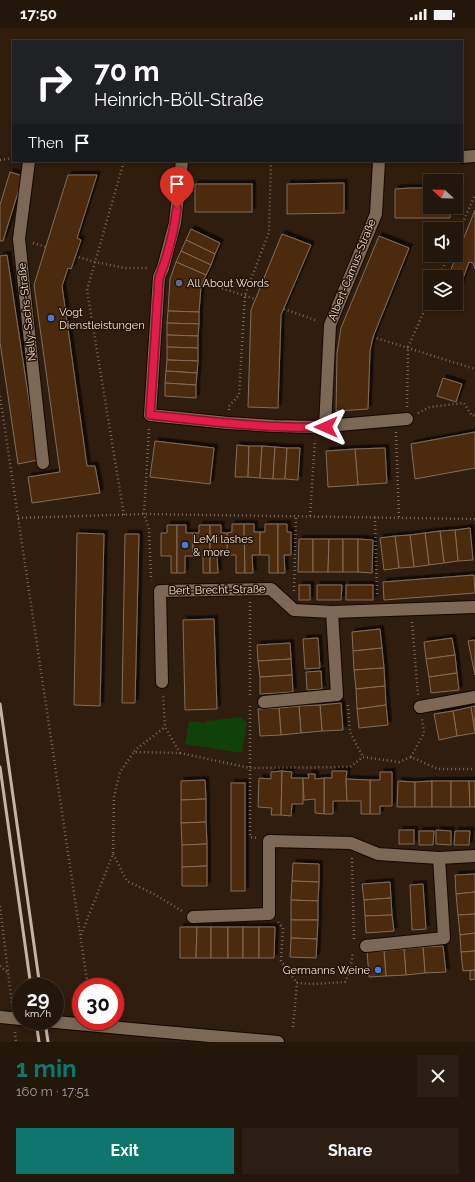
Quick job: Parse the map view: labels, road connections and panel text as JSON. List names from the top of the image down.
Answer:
{
  "streets": {
    "street": ["Albert-Camus-Straße", "Nelly-Sachs-Straße", "Bert-Brecht-Straße"]
  },
  "places": [
    "All About Words",
    "Vogt Dienstleistungen",
    "LeMi lashes & more",
    "Germanns Weine"
  ],
  "north": "left",
  "page": {
    "status": "17:50",
    "turn": ["70 m", "Heinrich-Böll-Straße"],
    "then": "Then",
    "speed": "29 km/h",
    "limit": "30",
    "heading": ["1 min", "160 m · 17:51"],
    "buttons": ["Exit", "Share"]
  }
}
